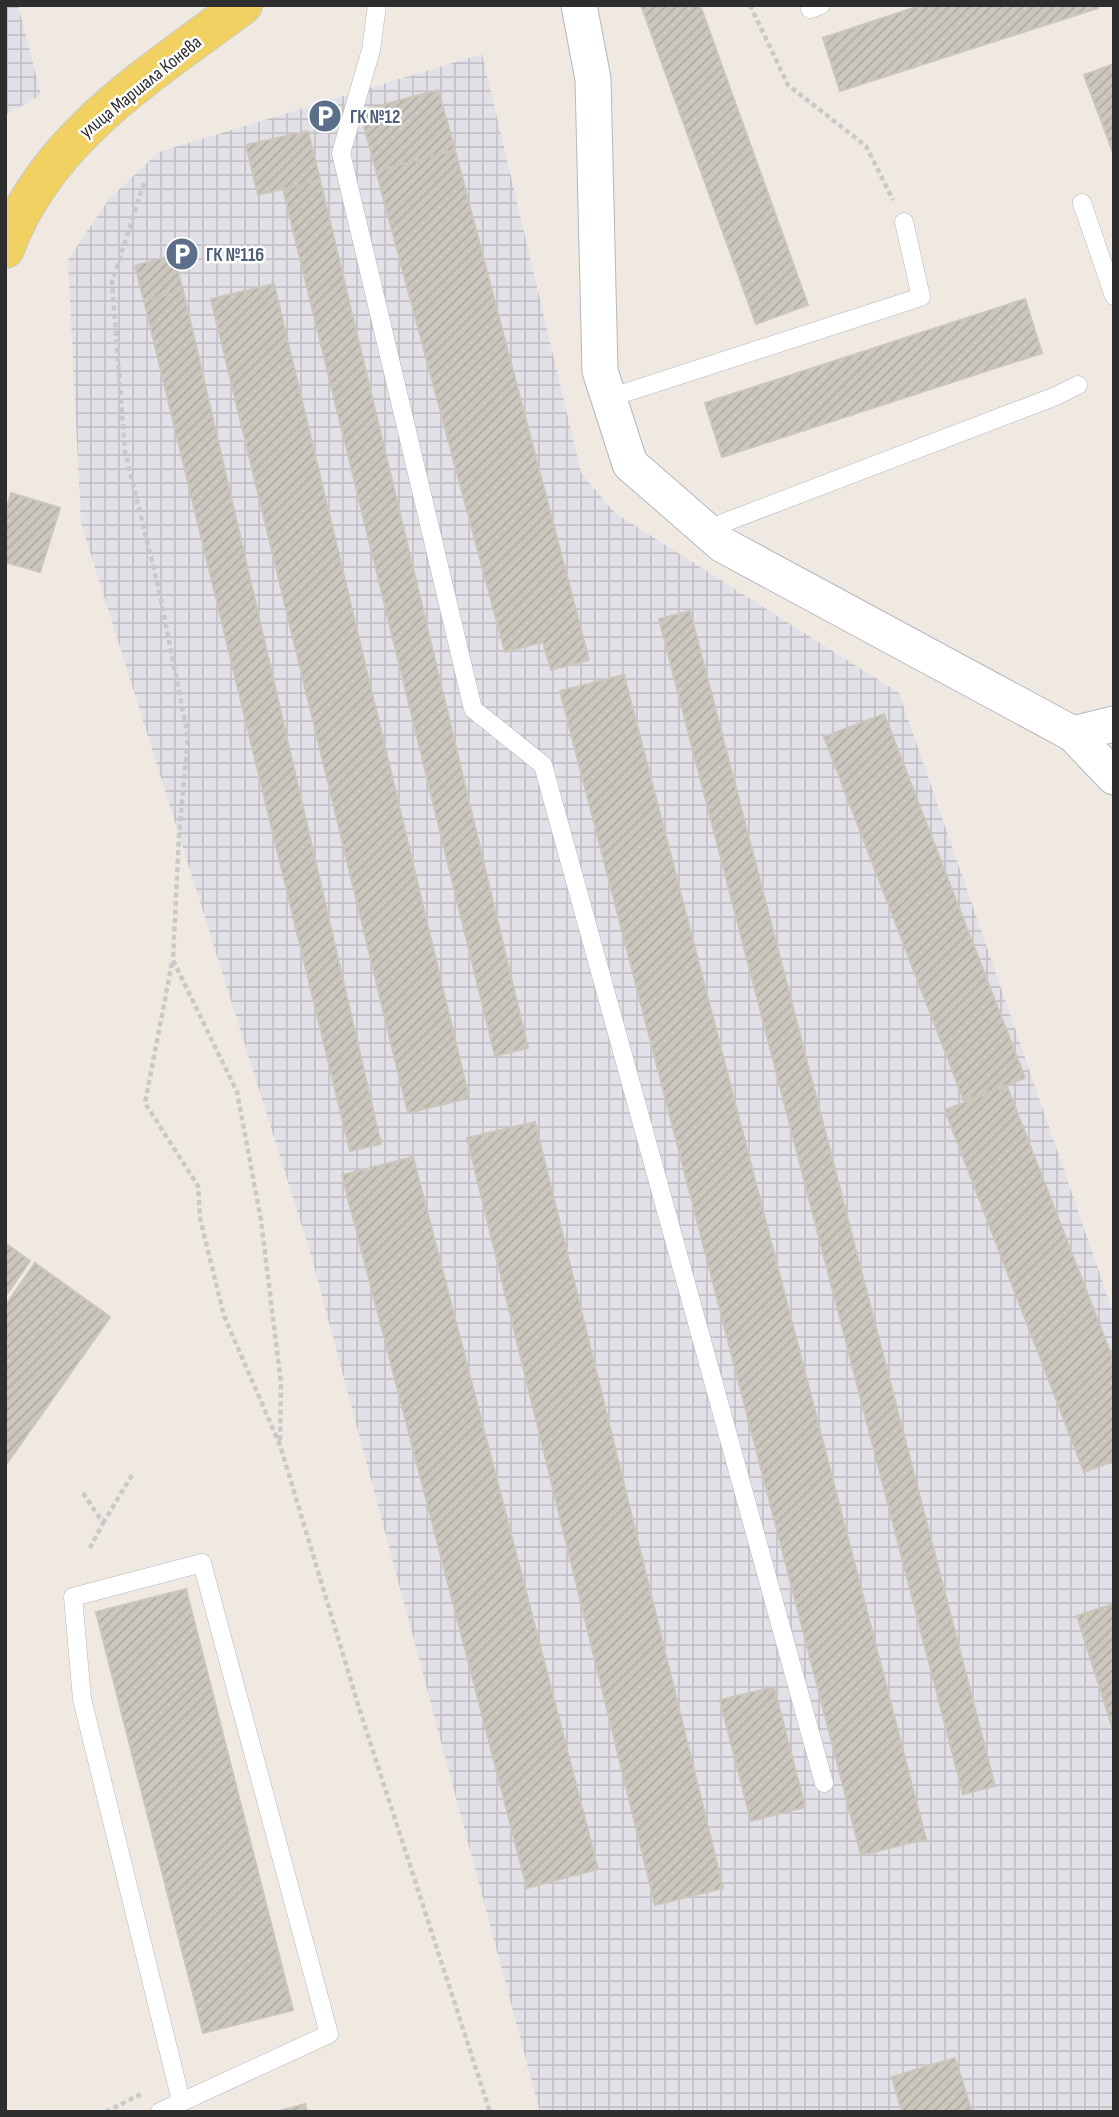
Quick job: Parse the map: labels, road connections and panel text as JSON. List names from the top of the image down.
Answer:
{
  "streets": {
    "main road": ["улица Маршала Конева"]
  },
  "places": {
    "parking": ["ГК №12", "ГК №116"]
  }
}
